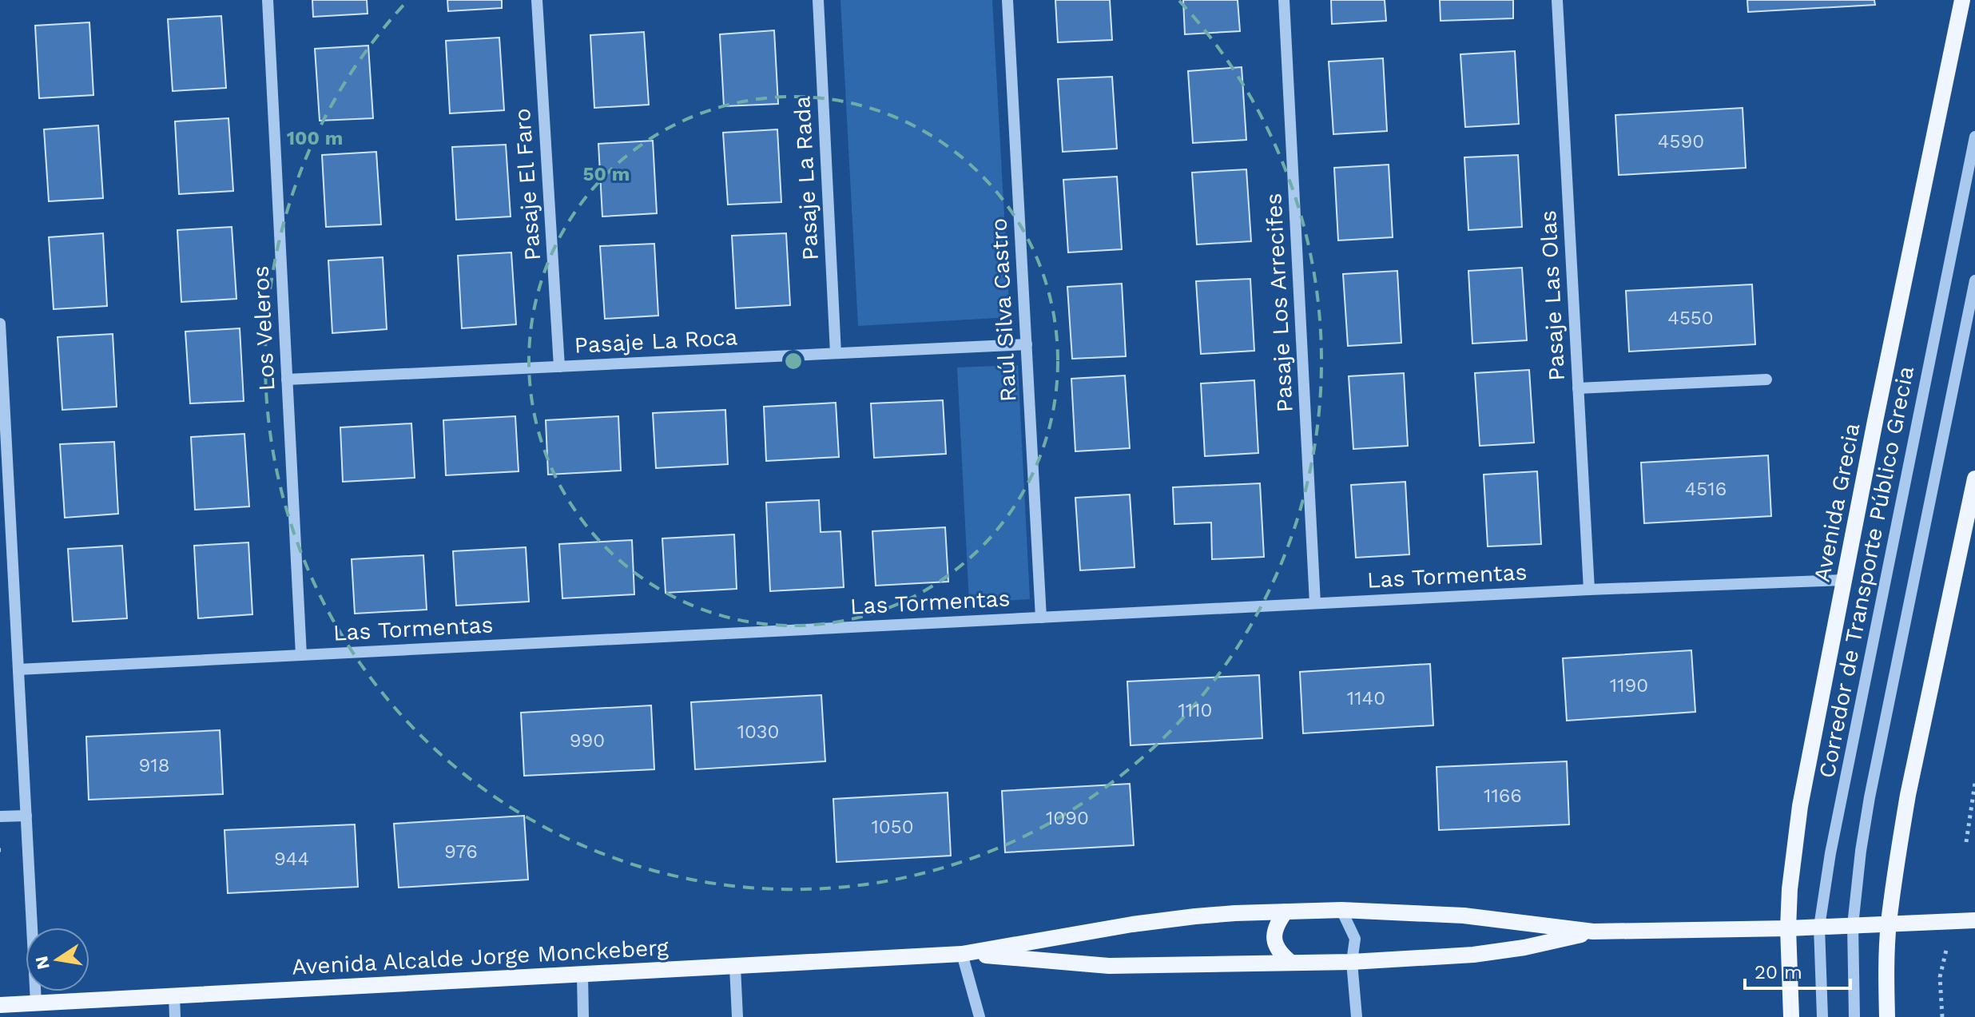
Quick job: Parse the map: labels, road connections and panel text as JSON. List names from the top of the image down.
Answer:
{
  "streets": {
    "main road": ["Avenida Grecia", "Avenida Alcalde Jorge Monckeberg"],
    "street": [
      "Pasaje La Rada",
      "Pasaje El Faro",
      "Pasaje Las Olas",
      "Pasaje Los Arrecifes",
      "Raúl Silva Castro",
      "Los Veleros",
      "Pasaje La Roca",
      "Corredor de Transporte Público Grecia",
      "Las Tormentas"
    ]
  },
  "crossings": [
    ["Pasaje La Rada", "Pasaje La Roca"],
    ["Pasaje El Faro", "Pasaje La Roca"],
    ["Pasaje Las Olas", "Las Tormentas"],
    ["Pasaje Los Arrecifes", "Las Tormentas"],
    ["Raúl Silva Castro", "Pasaje La Roca"],
    ["Raúl Silva Castro", "Las Tormentas"],
    ["Los Veleros", "Pasaje La Roca"],
    ["Los Veleros", "Las Tormentas"],
    ["Avenida Grecia", "Las Tormentas"],
    ["Avenida Grecia", "Avenida Alcalde Jorge Monckeberg"],
    ["Corredor de Transporte Público Grecia", "Avenida Alcalde Jorge Monckeberg"]
  ],
  "house_numbers": [
    "4590",
    "4550",
    "4516",
    "1190",
    "1140",
    "1110",
    "1030",
    "990",
    "918",
    "1166",
    "1090",
    "1050",
    "976",
    "944"
  ],
  "scale_bar": "20 m",
  "north": "left",
  "rings": ["100 m", "50 m"]
}
